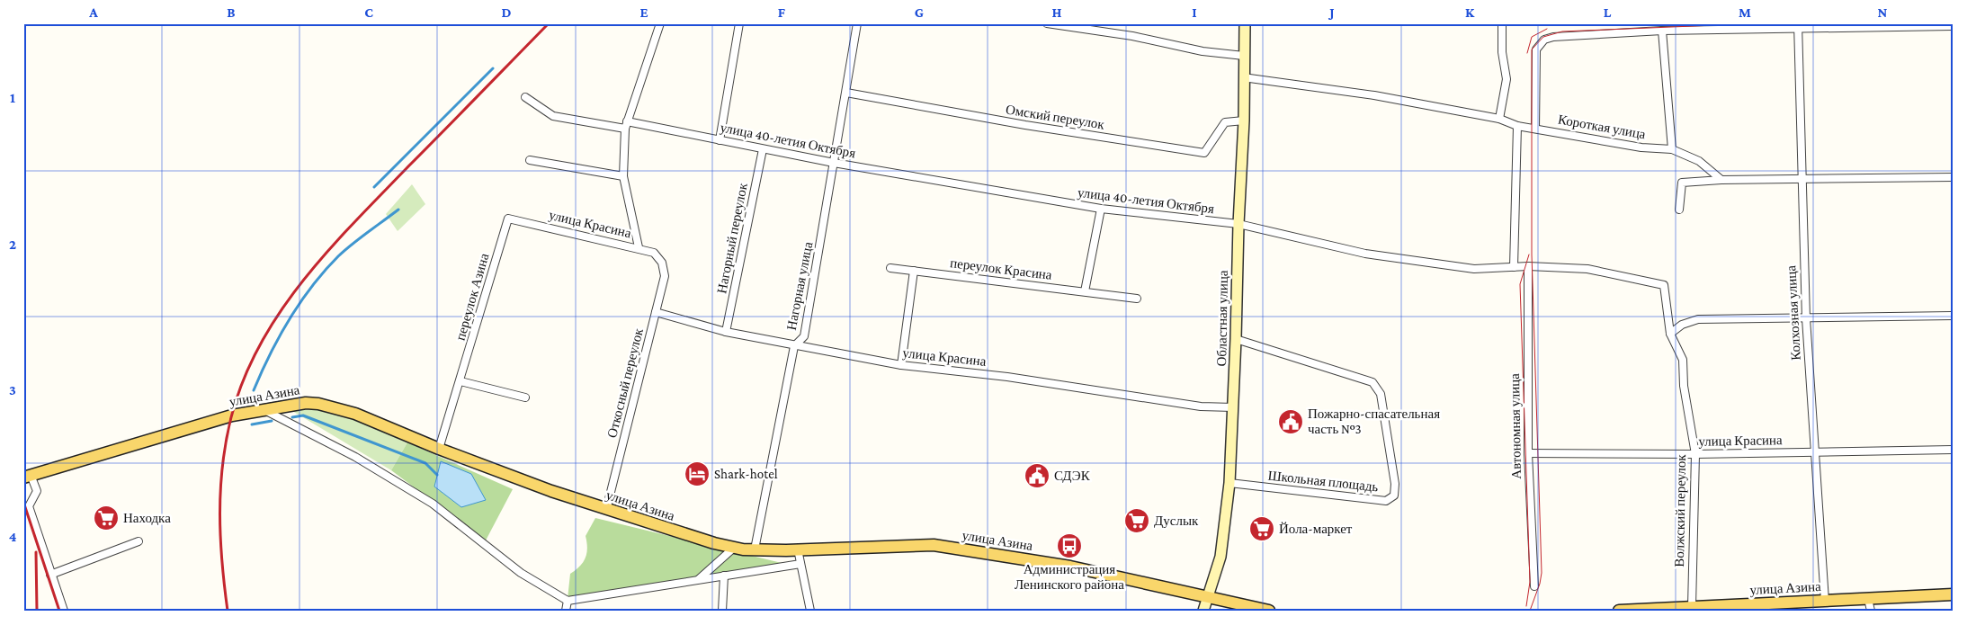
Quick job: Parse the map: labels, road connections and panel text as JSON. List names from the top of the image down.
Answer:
{
  "streets": {
    "main road": ["Областная улица", "улица Азина"],
    "street": [
      "Омский переулок",
      "Короткая улица",
      "улица 40-летия Октября",
      "улица Красина",
      "Нагорный переулок",
      "переулок Красина",
      "Нагорная улица",
      "переулок Азина",
      "Колхозная улица",
      "Откосный переулок",
      "Автономная улица",
      "Школьная площадь",
      "Волжский переулок"
    ]
  },
  "crossings": [
    ["Омский переулок", "Нагорная улица"],
    ["Омский переулок", "Областная улица"],
    ["Короткая улица", "Областная улица"],
    ["улица 40-летия Октября", "Нагорный переулок"],
    ["улица 40-летия Октября", "Нагорная улица"],
    ["улица 40-летия Октября", "Областная улица"],
    ["улица 40-летия Октября", "Автономная улица"],
    ["улица 40-летия Октября", "Волжский переулок"],
    ["улица Красина", "Нагорный переулок"],
    ["улица Красина", "Нагорная улица"],
    ["улица Красина", "переулок Азина"],
    ["улица Красина", "Колхозная улица"],
    ["улица Красина", "Областная улица"],
    ["улица Красина", "Откосный переулок"],
    ["улица Красина", "Автономная улица"],
    ["улица Красина", "Волжский переулок"],
    ["Нагорная улица", "улица Азина"],
    ["переулок Азина", "улица Азина"],
    ["Колхозная улица", "улица Азина"],
    ["Областная улица", "улица Азина"],
    ["Областная улица", "Школьная площадь"],
    ["Откосный переулок", "улица Азина"],
    ["улица Азина", "Волжский переулок"]
  ],
  "places": {
    "public building": ["Пожарно-спасательная часть №3", "СДЭК"],
    "hotel": ["Shark-hotel"],
    "supermarket": ["Находка", "Дуслык", "Йола-маркет"],
    "bus stop": ["Администрация Ленинского района"]
  },
  "grid": {
    "columns": [
      "A",
      "B",
      "C",
      "D",
      "E",
      "F",
      "G",
      "H",
      "I",
      "J",
      "K",
      "L",
      "M",
      "N"
    ],
    "rows": [
      "1",
      "2",
      "3",
      "4"
    ]
  }
}
